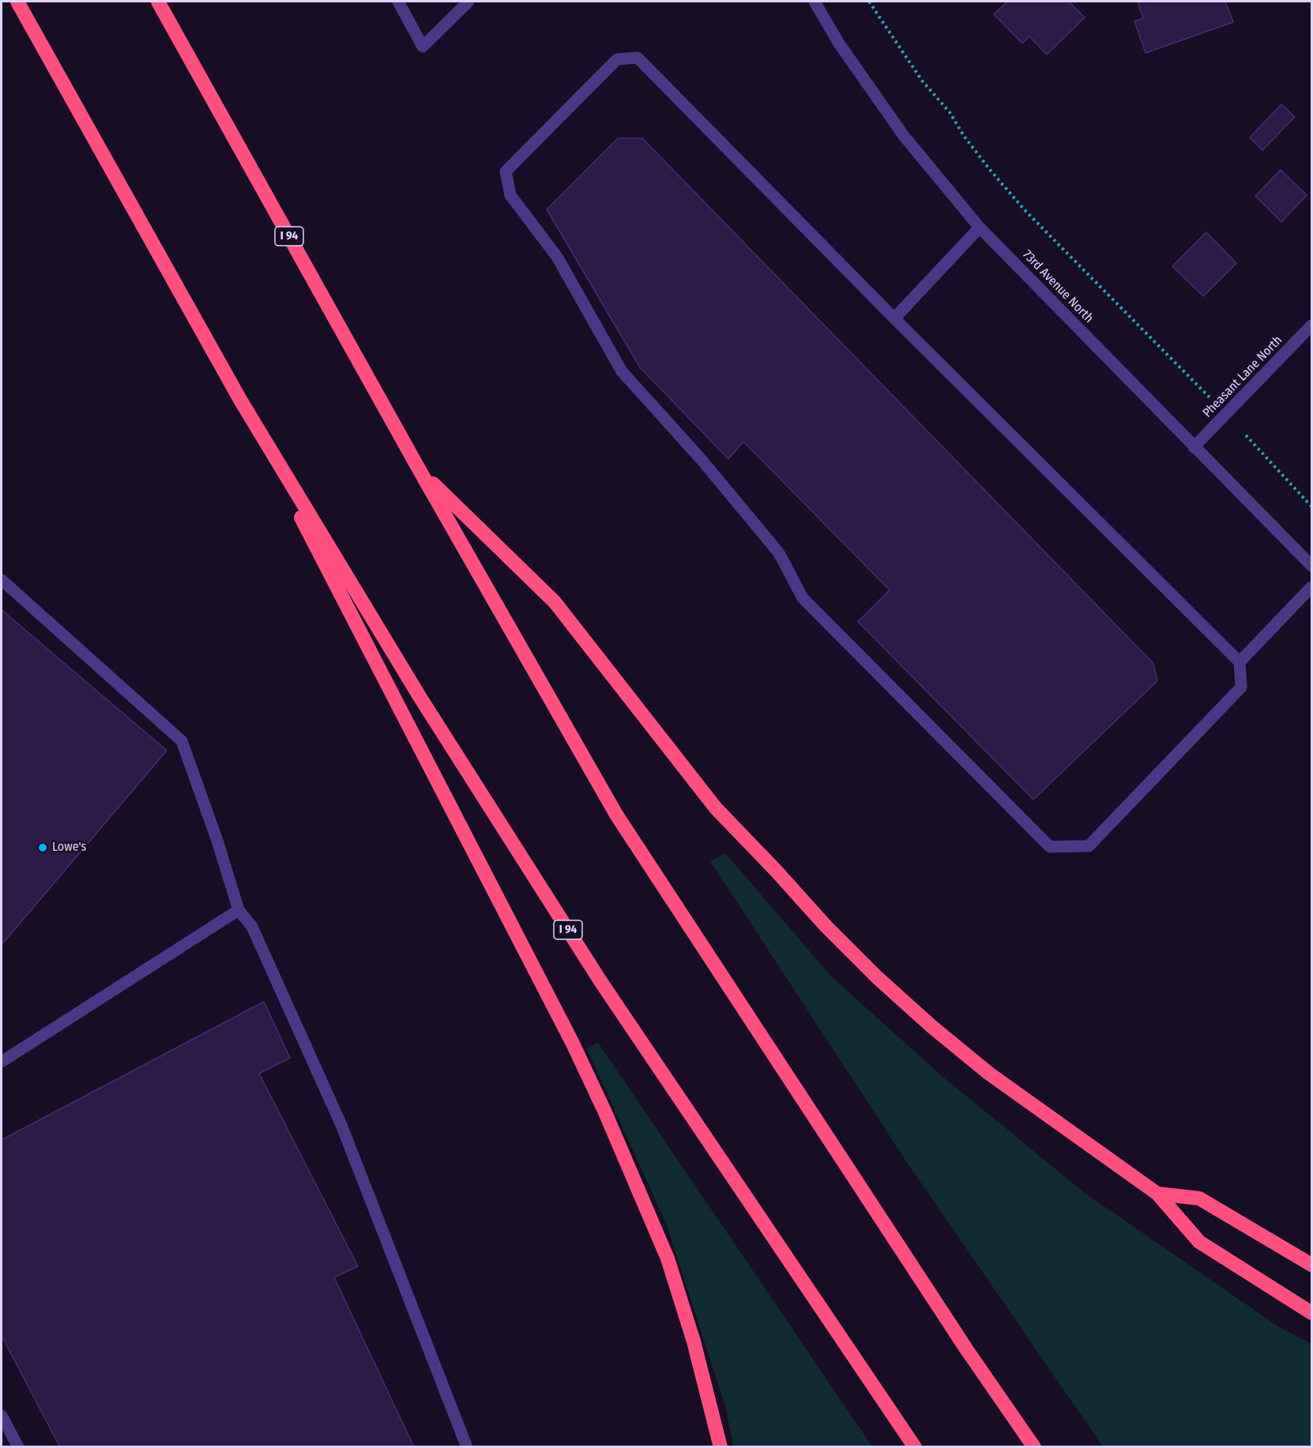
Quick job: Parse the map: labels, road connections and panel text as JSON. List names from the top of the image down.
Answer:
{
  "streets": {
    "highway": ["I 94"],
    "street": ["73rd Avenue North", "Pheasant Lane North"]
  },
  "crossings": [
    ["73rd Avenue North", "Pheasant Lane North"]
  ],
  "places": ["Lowe's"]
}
